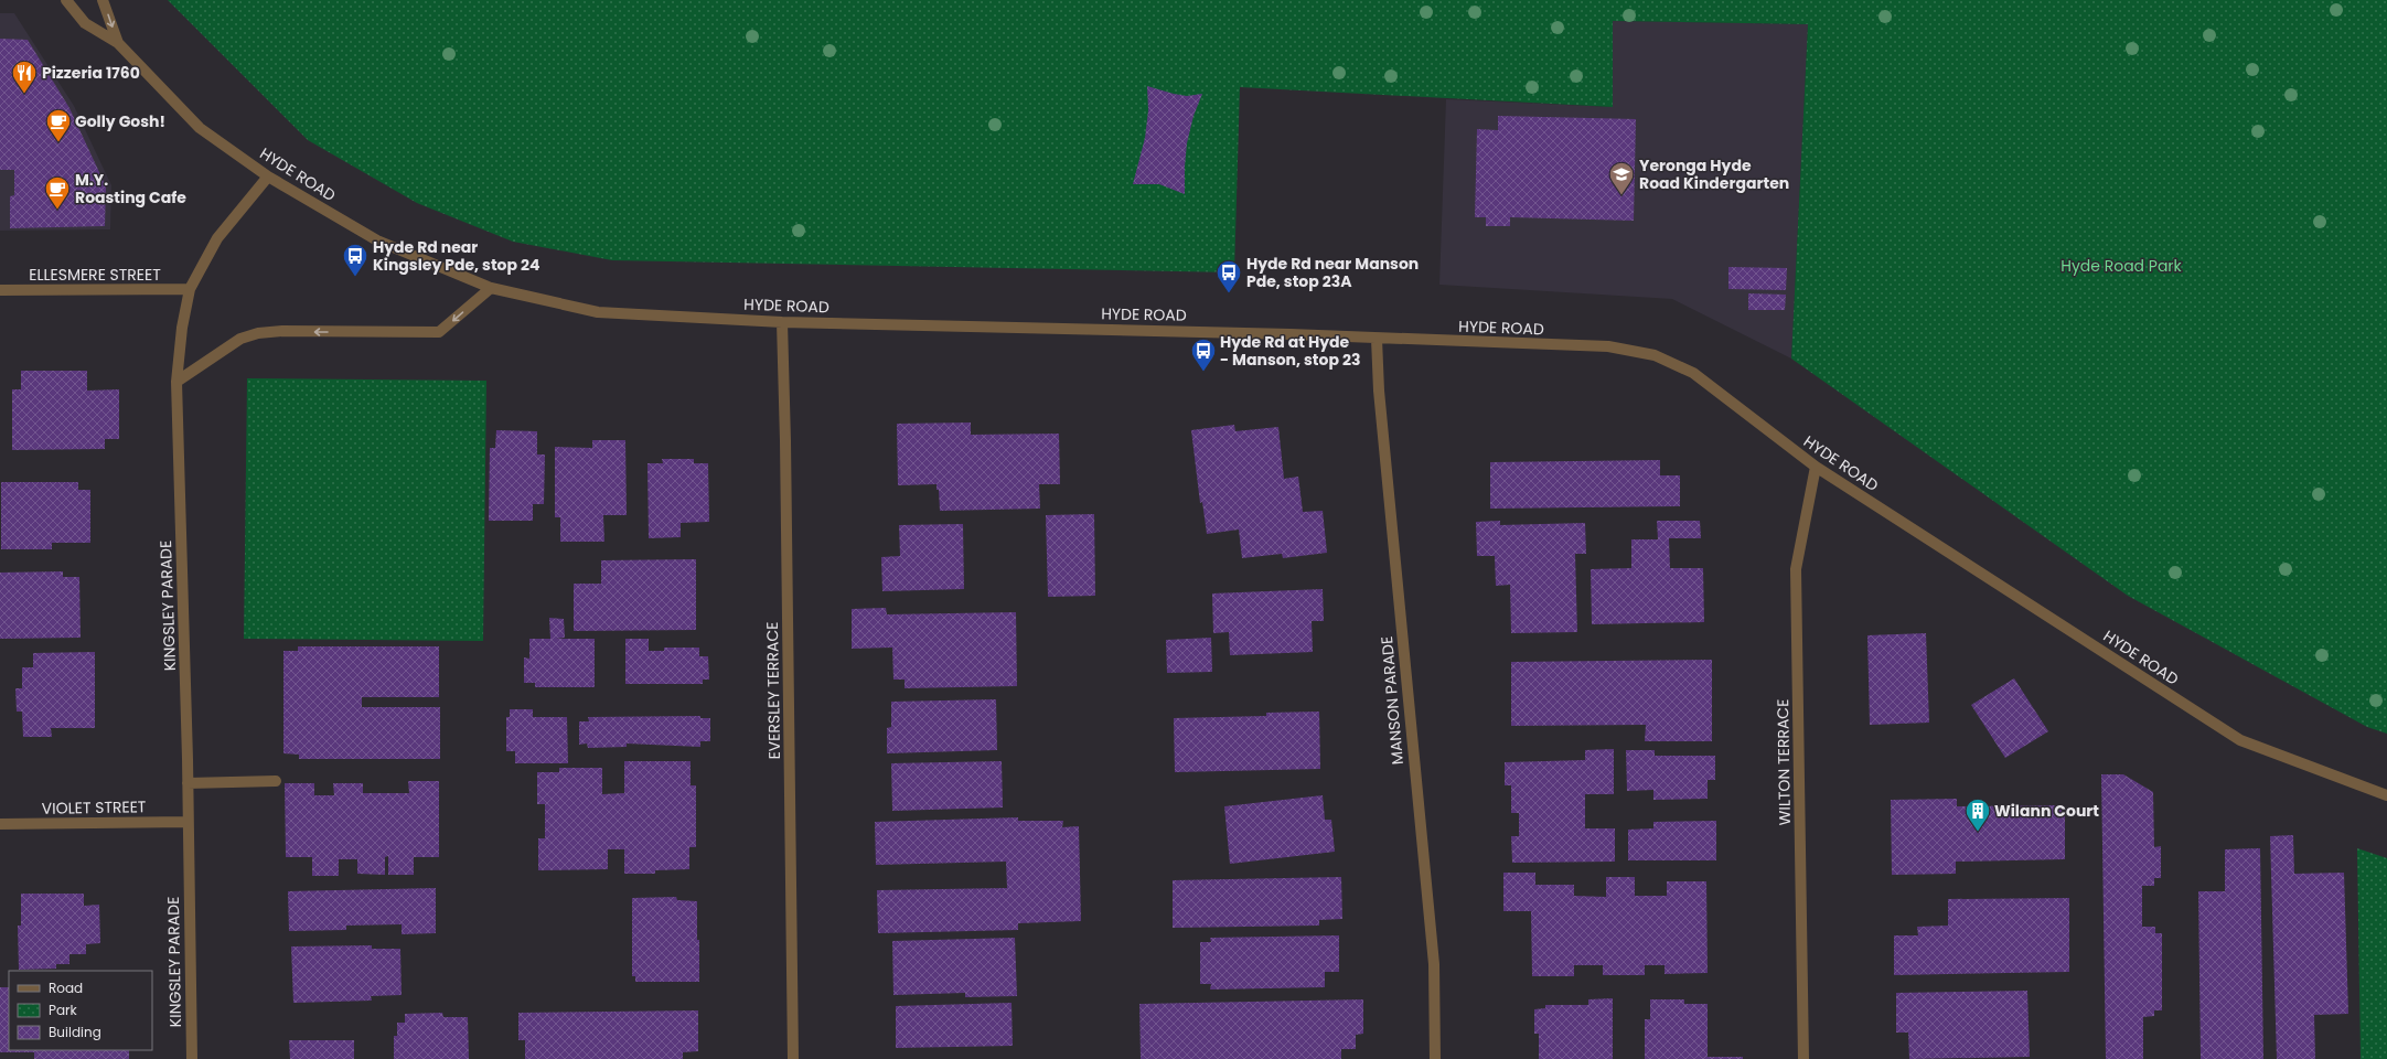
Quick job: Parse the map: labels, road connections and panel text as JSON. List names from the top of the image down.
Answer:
{
  "streets": {
    "street": [
      "HYDE ROAD",
      "ELLESMERE STREET",
      "KINGSLEY PARADE",
      "EVERSLEY TERRACE",
      "MANSON PARADE",
      "WILTON TERRACE",
      "VIOLET STREET"
    ]
  },
  "crossings": [
    ["HYDE ROAD", "KINGSLEY PARADE"],
    ["HYDE ROAD", "EVERSLEY TERRACE"],
    ["HYDE ROAD", "MANSON PARADE"],
    ["HYDE ROAD", "WILTON TERRACE"],
    ["ELLESMERE STREET", "KINGSLEY PARADE"],
    ["KINGSLEY PARADE", "VIOLET STREET"]
  ],
  "parks": ["Hyde Road Park"],
  "places": {
    "restaurant": ["Pizzeria 1760"],
    "cafe": ["Golly Gosh!", "M.Y. Roasting Cafe"],
    "school or university": ["Yeronga Hyde Road Kindergarten"],
    "bus stop": ["Hyde Rd near Kingsley Pde, stop 24", "Hyde Rd near Manson Pde, stop 23A", "Hyde Rd at Hyde - Manson, stop 23"],
    "building": ["Wilann Court"]
  },
  "legend": ["Road", "Park", "Building"]
}
